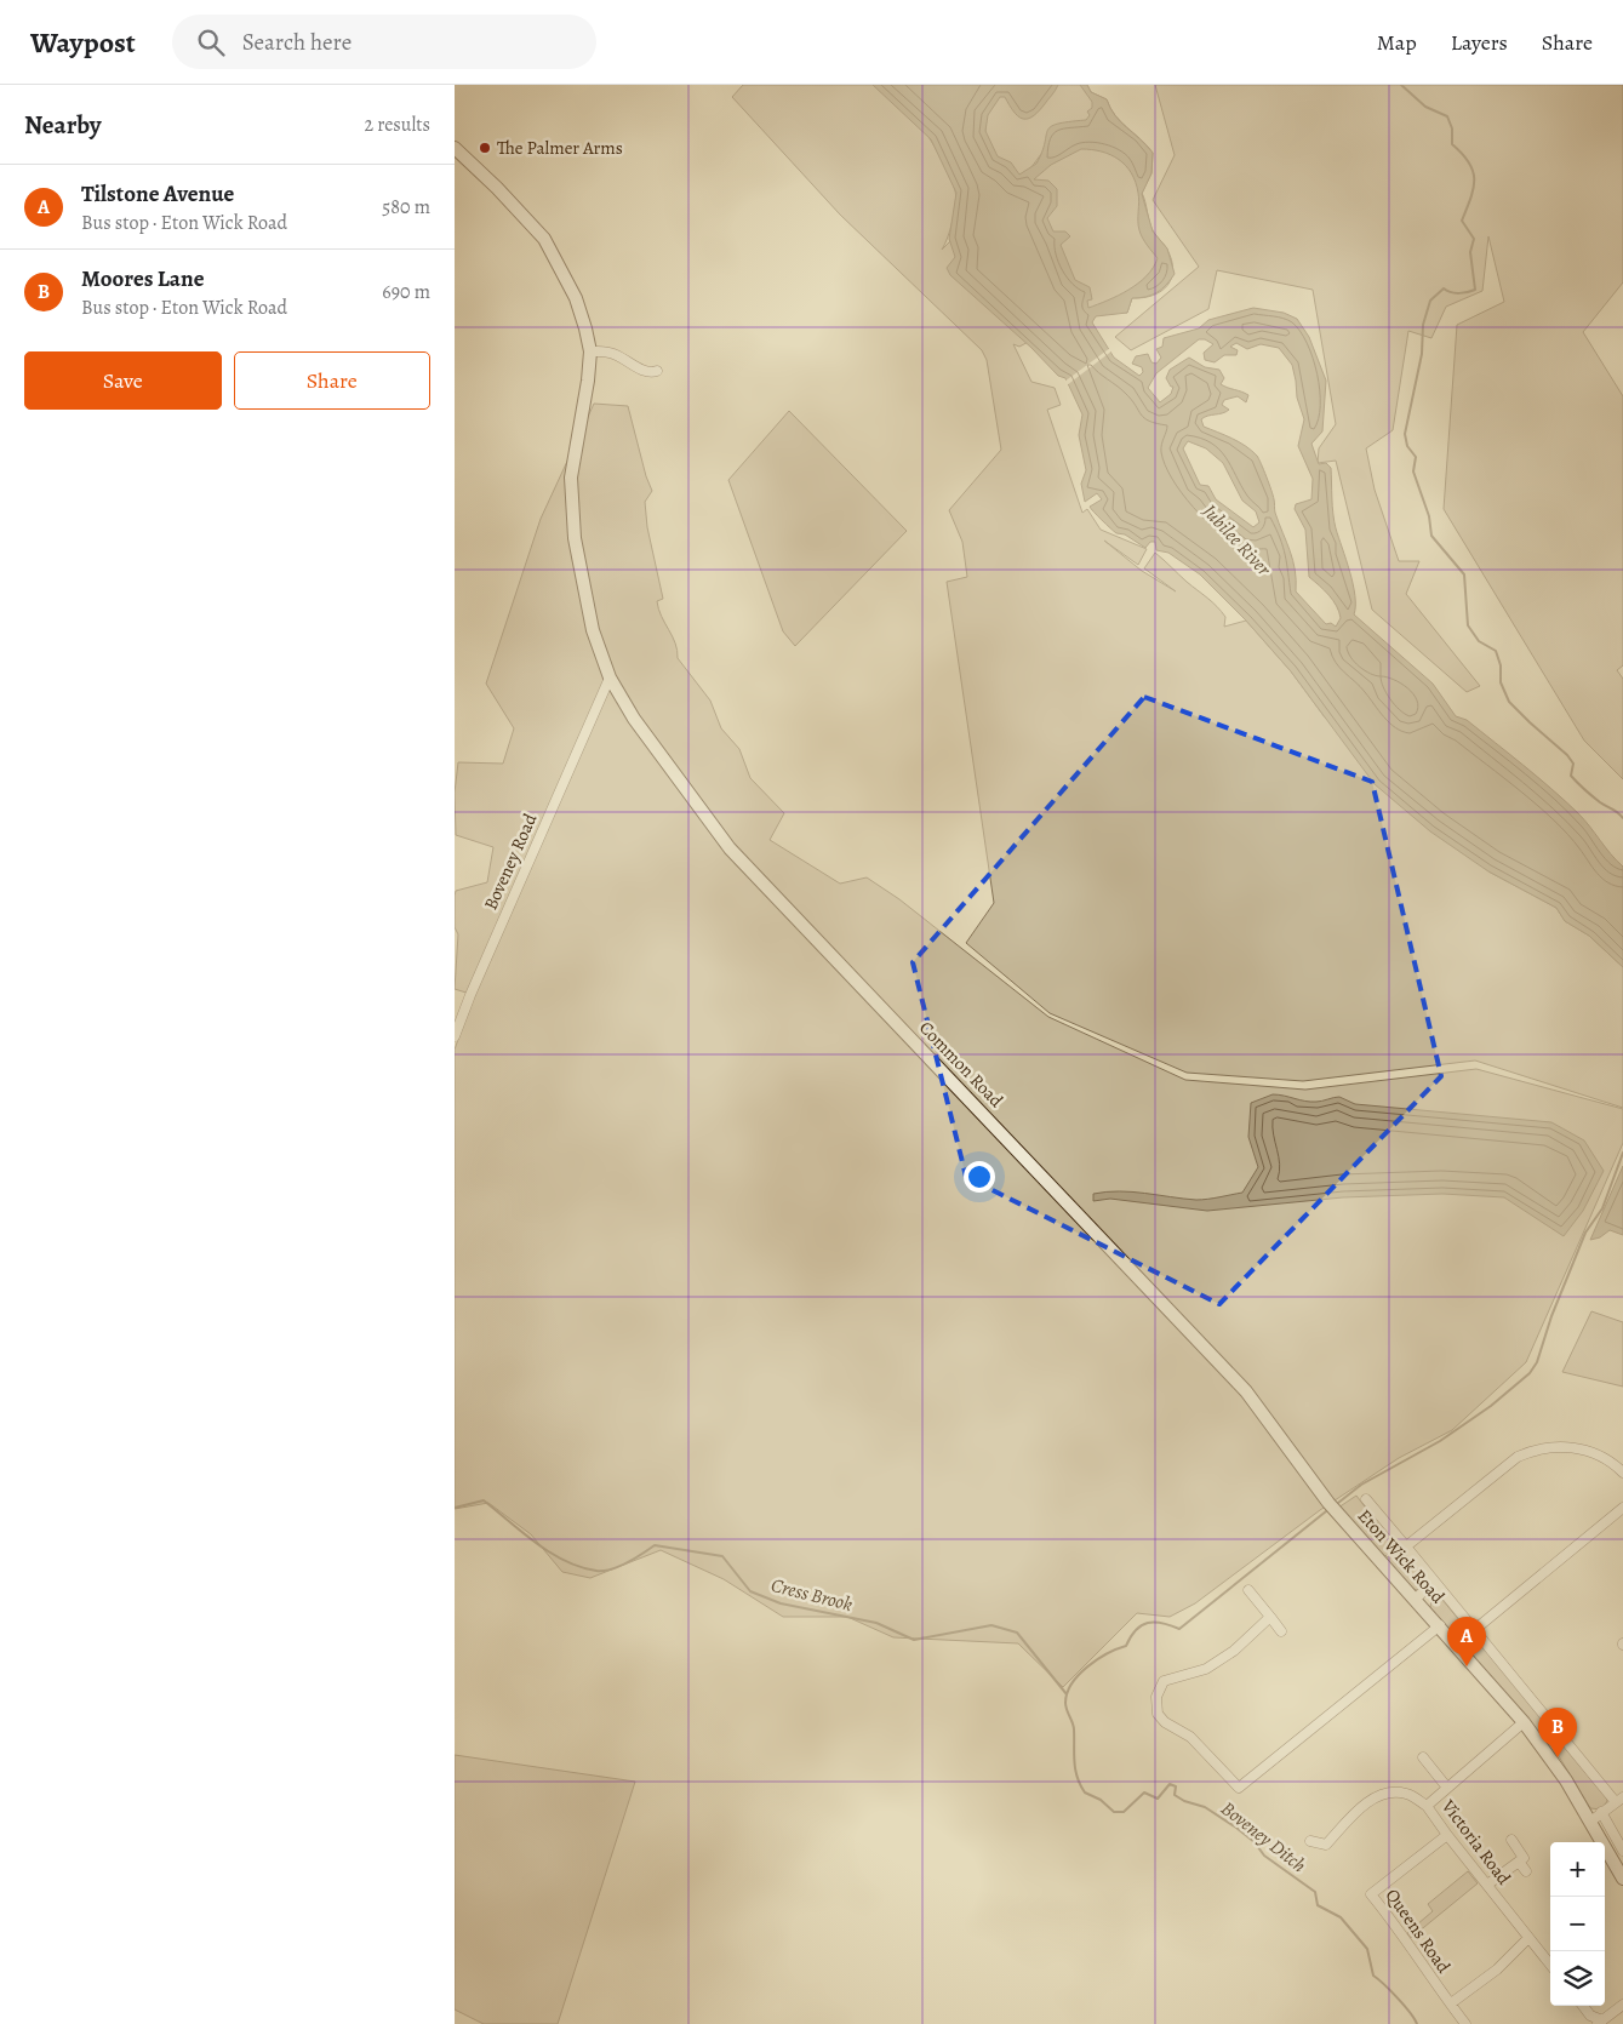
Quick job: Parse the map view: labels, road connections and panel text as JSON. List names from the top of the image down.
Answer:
{
  "streets": {
    "main road": ["Common Road", "Eton Wick Road"],
    "street": ["Boveney Road", "Victoria Road", "Queens Road"]
  },
  "crossings": [
    ["Boveney Road", "Common Road"],
    ["Common Road", "Eton Wick Road"],
    ["Eton Wick Road", "Victoria Road"],
    ["Victoria Road", "Queens Road"]
  ],
  "water": ["Jubilee River", "Cress Brook", "Boveney Ditch"],
  "places": ["The Palmer Arms"],
  "page": {
    "header": "Waypost",
    "search": "Search here",
    "nav": ["Map", "Layers", "Share"],
    "heading": ["Nearby", "2 results"],
    "list": [
      {
        "mark": "A",
        "name": "Tilstone Avenue",
        "note": "Bus stop · Eton Wick Road",
        "value": "580 m"
      },
      {
        "mark": "B",
        "name": "Moores Lane",
        "note": "Bus stop · Eton Wick Road",
        "value": "690 m"
      }
    ],
    "buttons": ["Save", "Share"],
    "pins": ["A", "B"],
    "map_buttons": ["+", "−"]
  }
}
